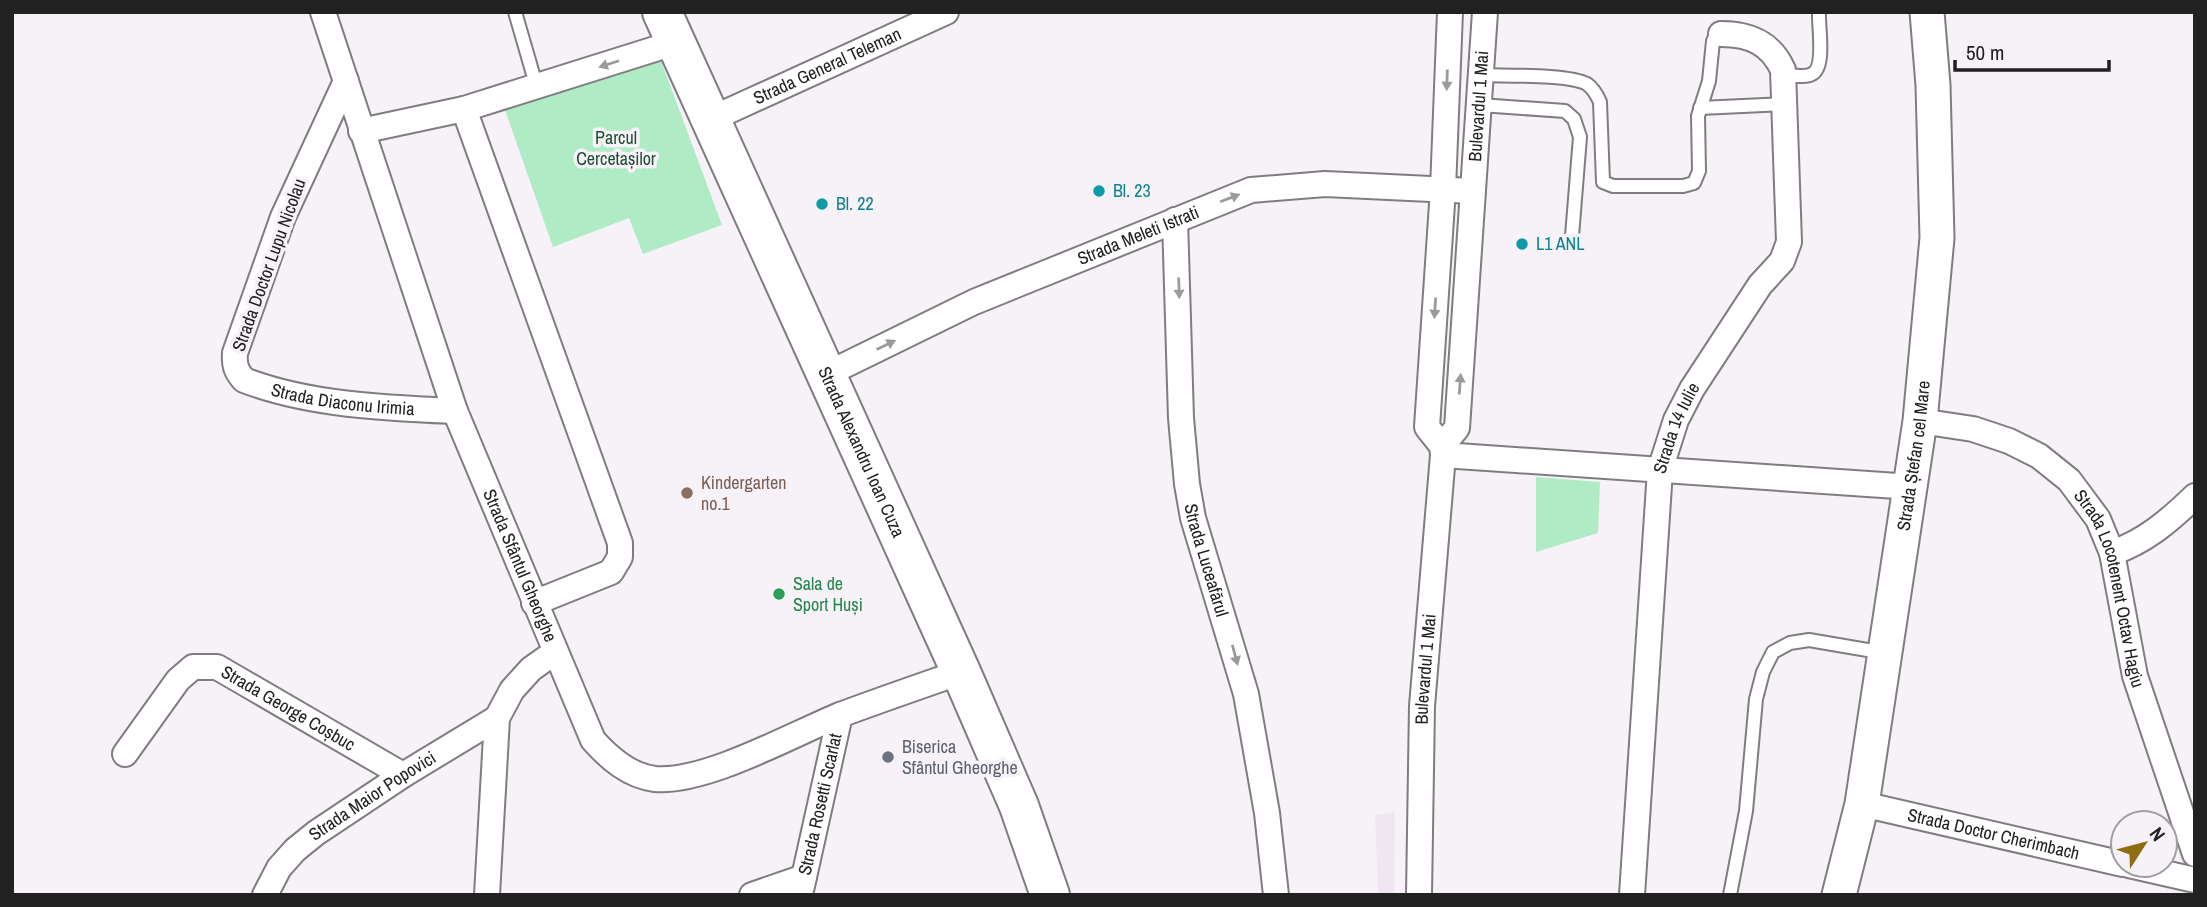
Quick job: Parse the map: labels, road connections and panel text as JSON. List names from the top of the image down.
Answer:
{
  "streets": {
    "highway": ["Strada Alexandru Ioan Cuza"],
    "street": [
      "Strada General Teleman",
      "Bulevardul 1 Mai",
      "Strada Meleti Istrati",
      "Strada Doctor Lupu Nicolau",
      "Strada Diaconu Irimia",
      "Strada 14 Iulie",
      "Strada Ștefan cel Mare",
      "Strada Luceafărul",
      "Strada Sfântul Gheorghe",
      "Strada Locotenent Octav Hagiu",
      "Strada George Coșbuc",
      "Strada Maior Popovici",
      "Strada Rosetti Scarlat",
      "Strada Doctor Cherimbach"
    ]
  },
  "crossings": [
    ["Strada General Teleman", "Strada Alexandru Ioan Cuza"],
    ["Bulevardul 1 Mai", "Strada Meleti Istrati"],
    ["Strada Meleti Istrati", "Strada Alexandru Ioan Cuza"],
    ["Strada Meleti Istrati", "Strada Luceafărul"],
    ["Strada Doctor Lupu Nicolau", "Strada Diaconu Irimia"],
    ["Strada Doctor Lupu Nicolau", "Strada Sfântul Gheorghe"],
    ["Strada Diaconu Irimia", "Strada Sfântul Gheorghe"],
    ["Strada Alexandru Ioan Cuza", "Strada Sfântul Gheorghe"],
    ["Strada Ștefan cel Mare", "Strada Locotenent Octav Hagiu"],
    ["Strada Ștefan cel Mare", "Strada Doctor Cherimbach"],
    ["Strada Sfântul Gheorghe", "Strada Rosetti Scarlat"],
    ["Strada George Coșbuc", "Strada Maior Popovici"]
  ],
  "one_way": ["Strada Meleti Istrati", "Strada Luceafărul"],
  "parks": ["Parcul Cercetașilor"],
  "places": [
    "Bl. 23",
    "Bl. 22",
    "L1 ANL",
    "Kindergarten no.1",
    "Sala de Sport Huși",
    "Biserica Sfântul Gheorghe"
  ],
  "scale_bar": "50 m",
  "north": "top right"
}
